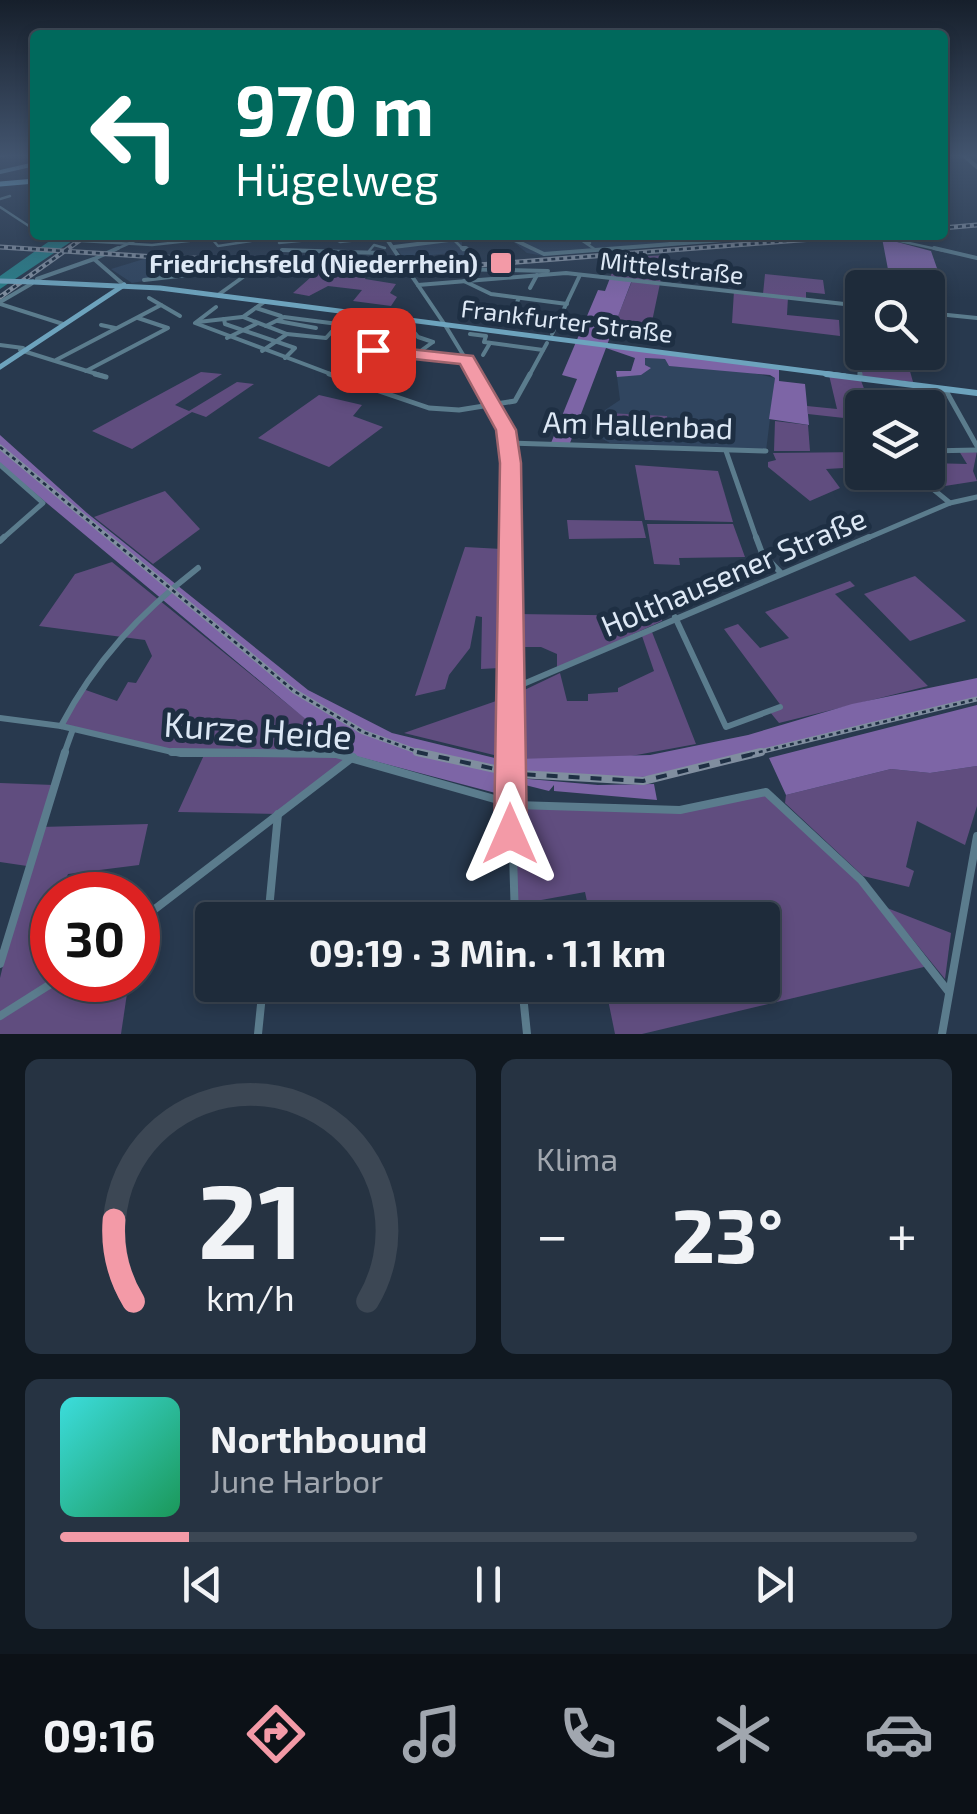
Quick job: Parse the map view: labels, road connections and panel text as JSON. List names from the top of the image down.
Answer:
{
  "streets": {
    "main road": ["Frankfurter Straße"],
    "street": [
      "Mittelstraße",
      "Am Hallenbad",
      "Holthausener Straße",
      "Kurze Heide"
    ]
  },
  "places": {
    "transit": ["Friedrichsfeld (Niederrhein)"]
  },
  "page": {
    "turn": ["970 m", "Hügelweg"],
    "limit": "30",
    "trip": "09:19 · 3 Min. · 1.1 km",
    "tile": "Klima",
    "heat": ["−", "23°", "+"],
    "song": ["Northbound", "June Harbor"],
    "tabs": "09:16",
    "gauge": ["21", "km/h"]
  }
}
